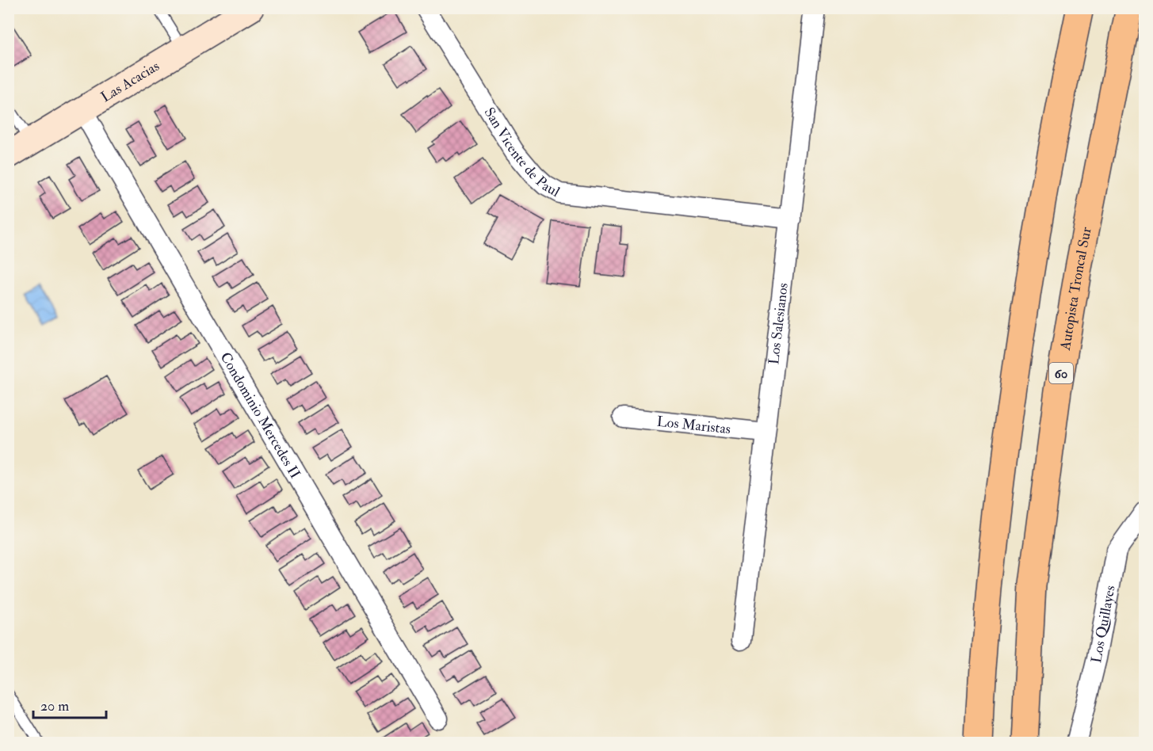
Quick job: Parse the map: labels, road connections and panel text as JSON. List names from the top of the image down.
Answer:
{
  "streets": {
    "highway": ["Autopista Troncal Sur", "60"],
    "street": [
      "Las Acacias",
      "San Vicente de Paul",
      "Los Salesianos",
      "Condominio Mercedes II",
      "Los Maristas",
      "Los Quillayes"
    ]
  },
  "crossings": [
    ["Las Acacias", "Condominio Mercedes II"],
    ["San Vicente de Paul", "Los Salesianos"],
    ["Los Salesianos", "Los Maristas"]
  ],
  "scale_bar": "20 m"
}
